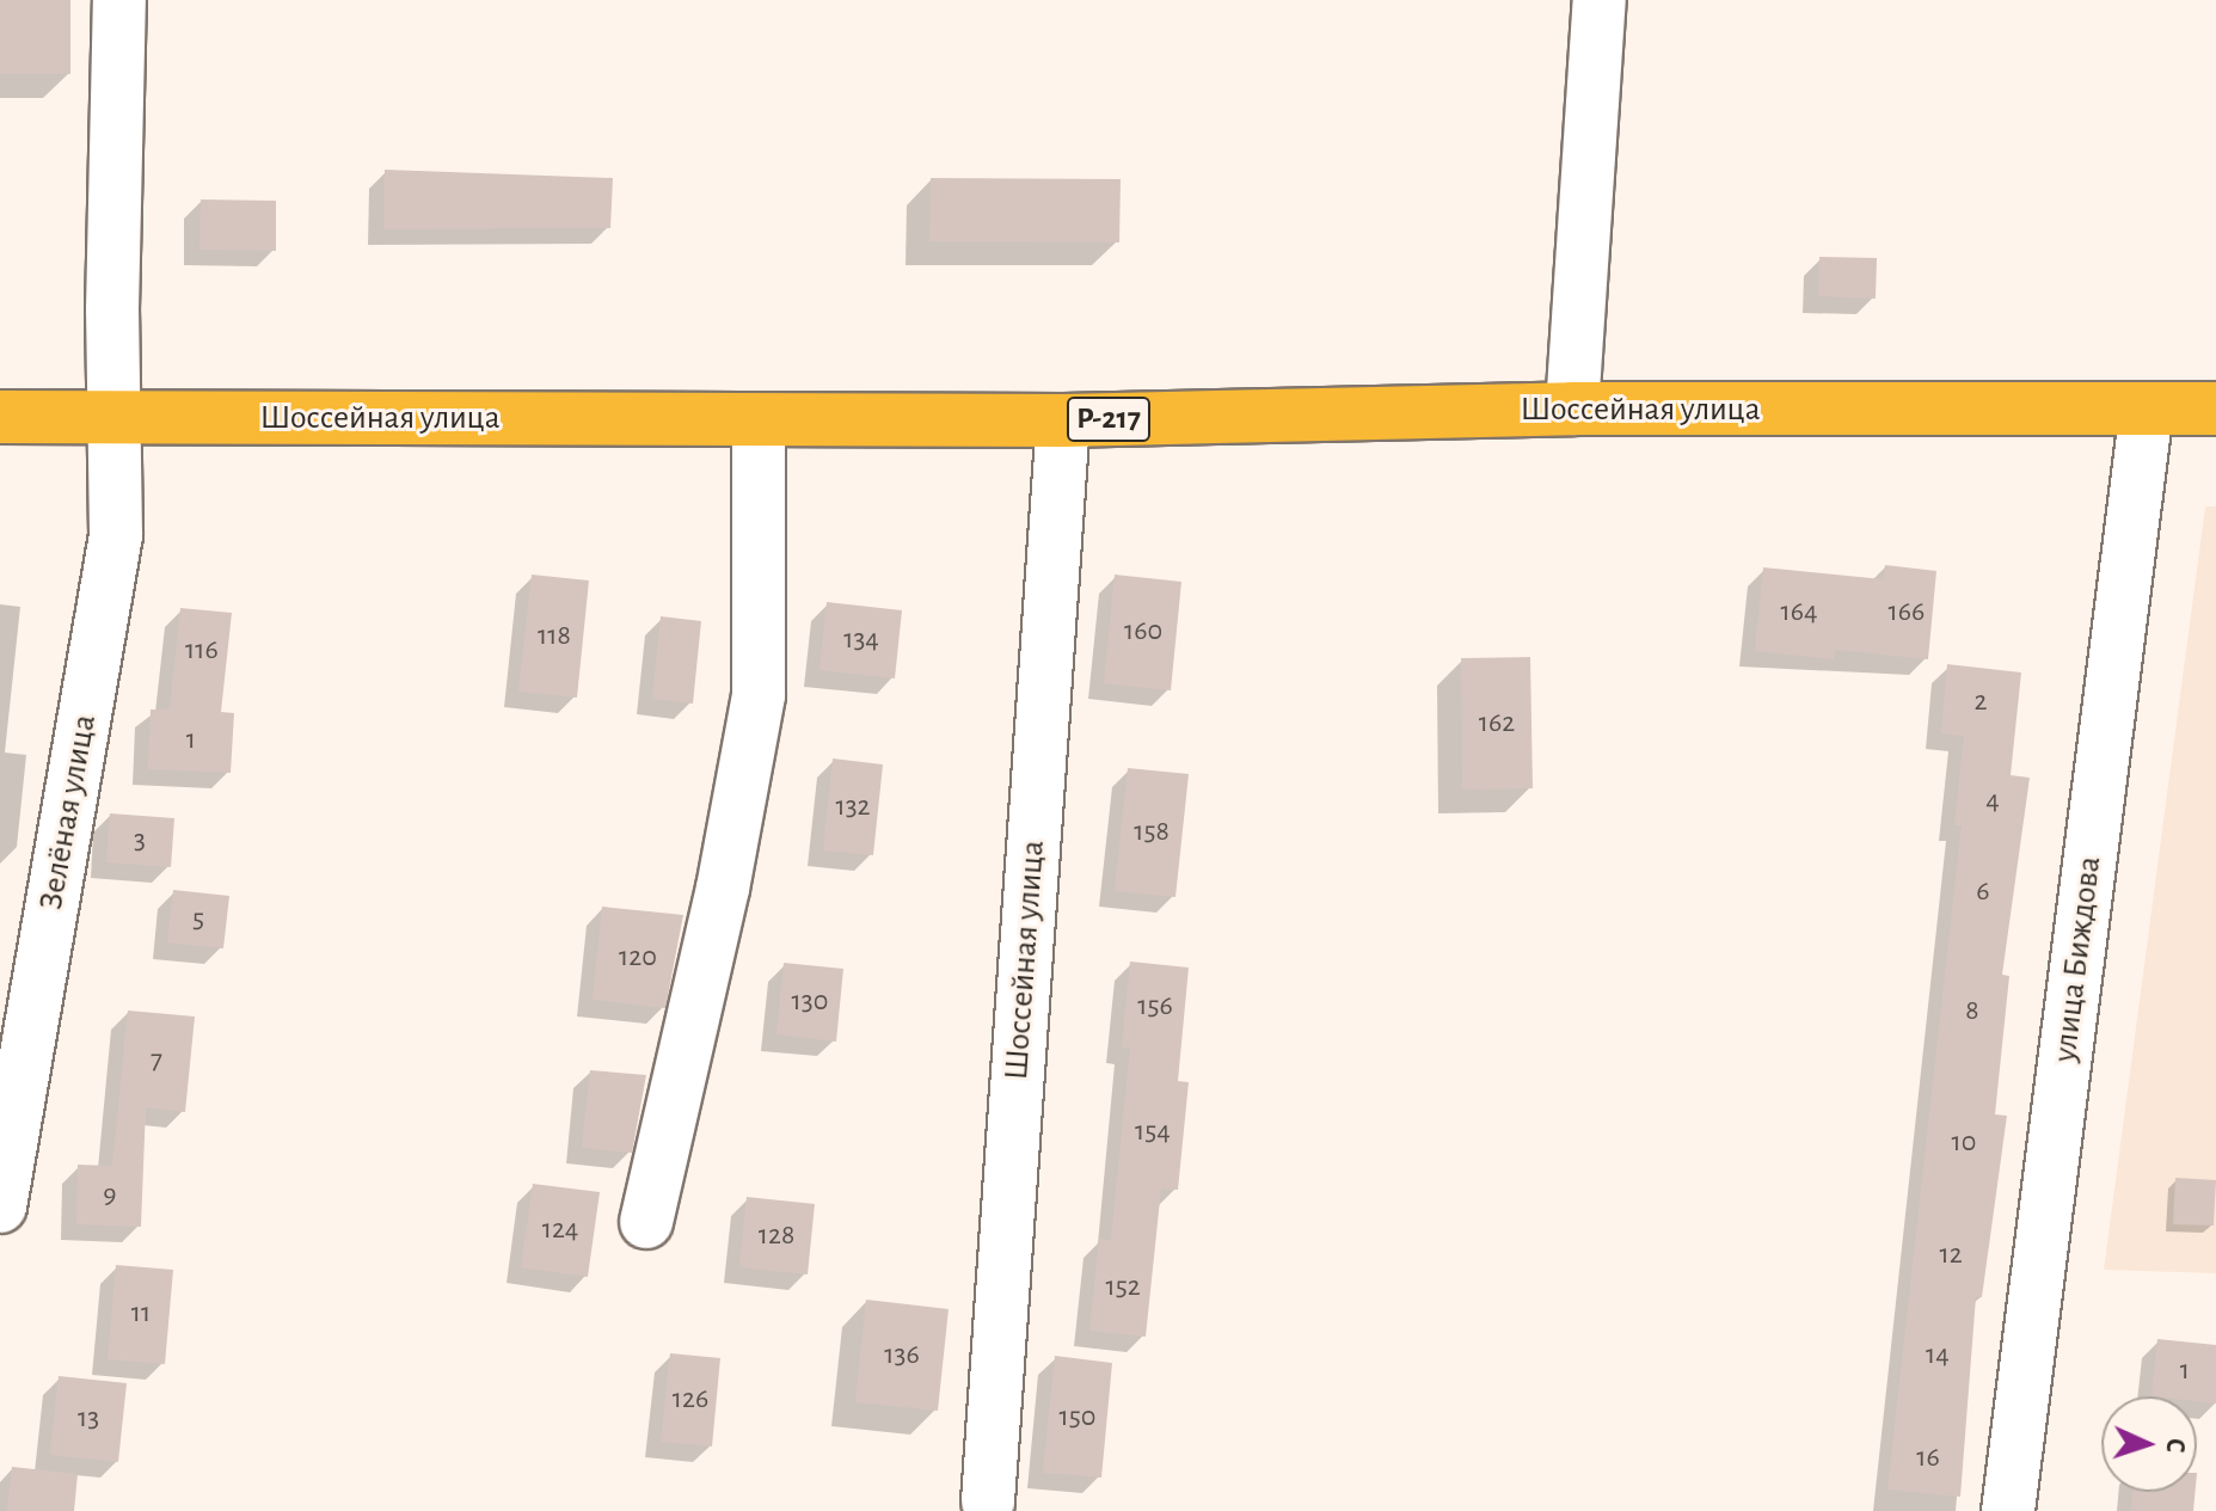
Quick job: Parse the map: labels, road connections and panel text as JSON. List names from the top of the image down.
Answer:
{
  "streets": {
    "highway": ["Шоссейная улица", "Р-217"],
    "street": ["Зелёная улица", "улица Биждова"]
  },
  "crossings": [
    ["Шоссейная улица", "Зелёная улица"],
    ["Шоссейная улица", "улица Биждова"]
  ],
  "house_numbers": [
    "164",
    "166",
    "160",
    "118",
    "134",
    "116",
    "2",
    "162",
    "1",
    "4",
    "132",
    "158",
    "3",
    "6",
    "5",
    "120",
    "130",
    "156",
    "8",
    "7",
    "154",
    "10",
    "9",
    "124",
    "128",
    "12",
    "152",
    "11",
    "136",
    "14",
    "1",
    "126",
    "150",
    "13",
    "16"
  ],
  "north": "right"
}
